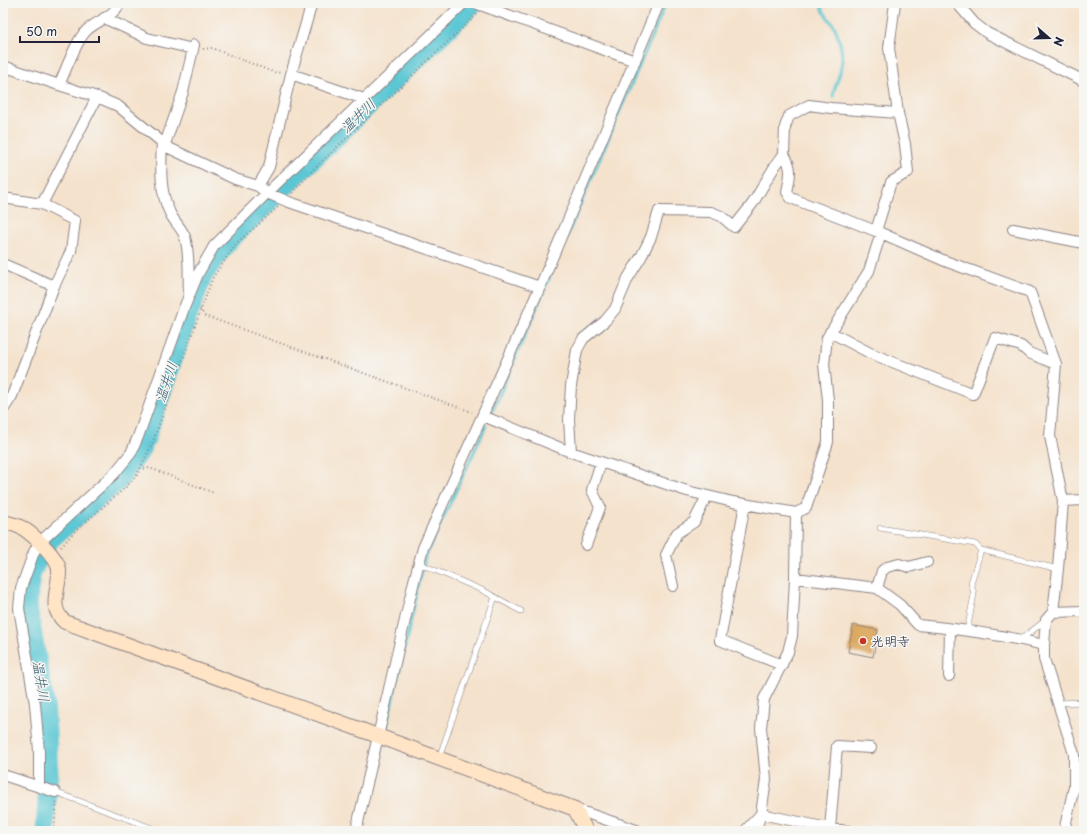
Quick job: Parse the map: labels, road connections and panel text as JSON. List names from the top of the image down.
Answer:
{
  "water": ["温井川"],
  "places": ["光明寺"],
  "scale_bar": "50 m",
  "north": "right"
}
